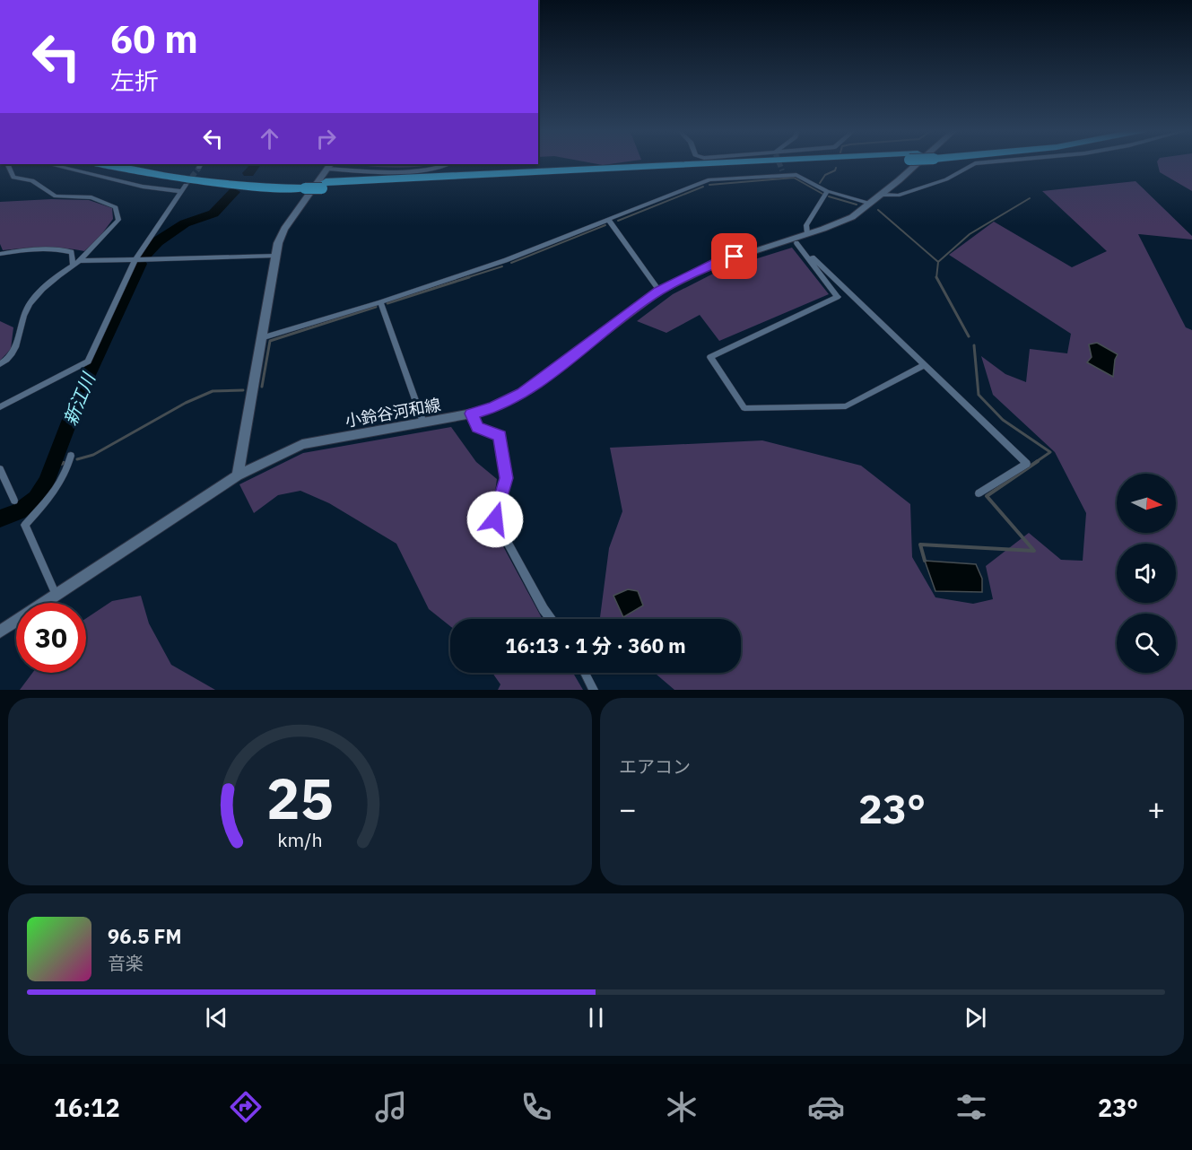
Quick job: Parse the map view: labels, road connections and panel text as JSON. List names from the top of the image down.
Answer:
{
  "streets": {
    "main road": ["小鈴谷河和線"]
  },
  "water": ["新江川"],
  "north": "right",
  "page": {
    "turn": ["60 m", "左折"],
    "limit": "30",
    "trip": "16:13 · 1 分 · 360 m",
    "tile": "エアコン",
    "heat": ["−", "23°", "+"],
    "song": ["96.5 FM", "音楽"],
    "tabs": ["16:12", "23°"],
    "gauge": ["25", "km/h"]
  }
}
